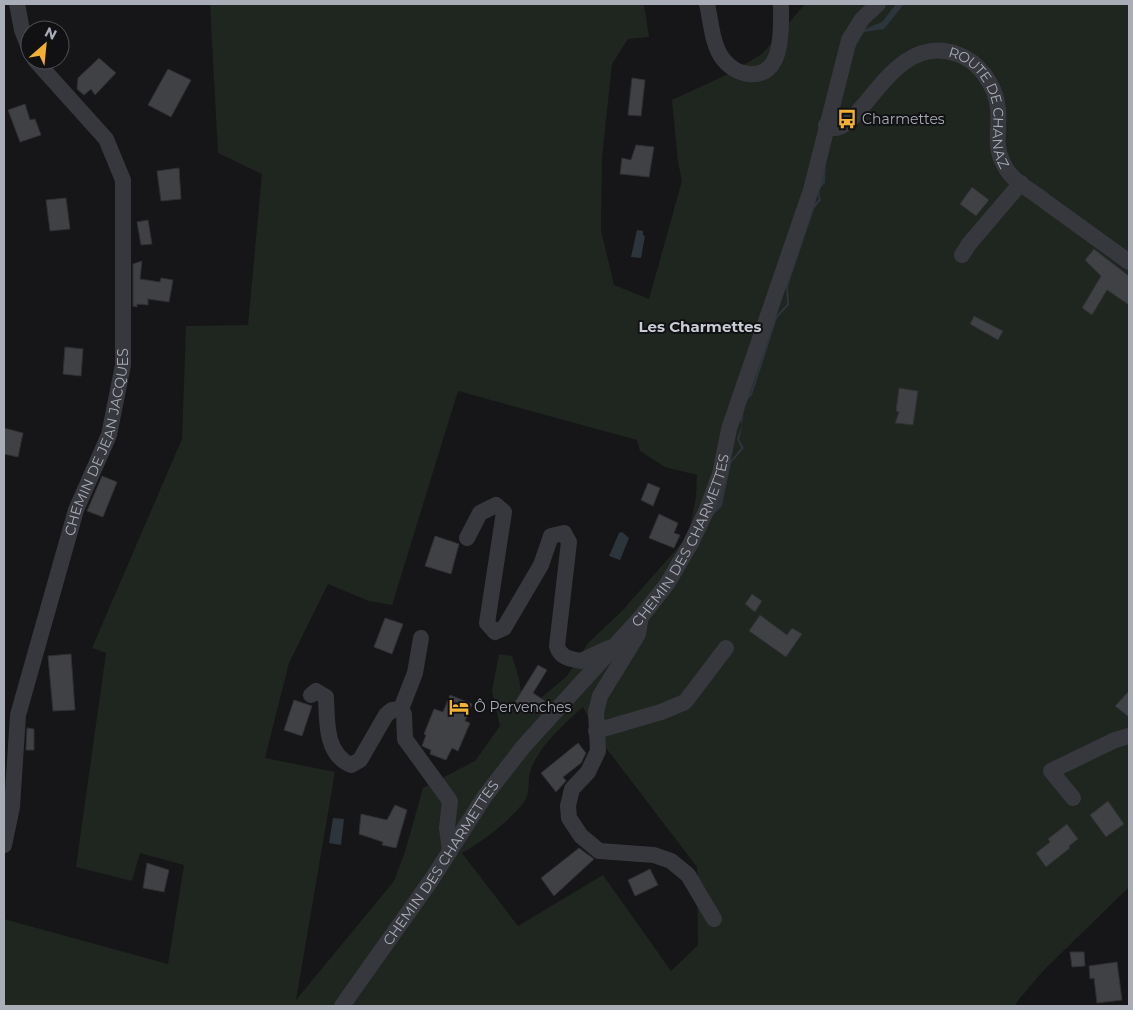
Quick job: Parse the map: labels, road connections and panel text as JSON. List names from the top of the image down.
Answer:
{
  "streets": {
    "street": ["ROUTE DE CHANAZ", "CHEMIN DE JEAN JACQUES", "CHEMIN DES CHARMETTES"]
  },
  "crossings": [
    ["ROUTE DE CHANAZ", "CHEMIN DES CHARMETTES"]
  ],
  "districts": ["Les Charmettes"],
  "places": {
    "bus stop": ["Charmettes"],
    "hotel": ["Ô Pervenches"]
  },
  "north": "top right"
}
